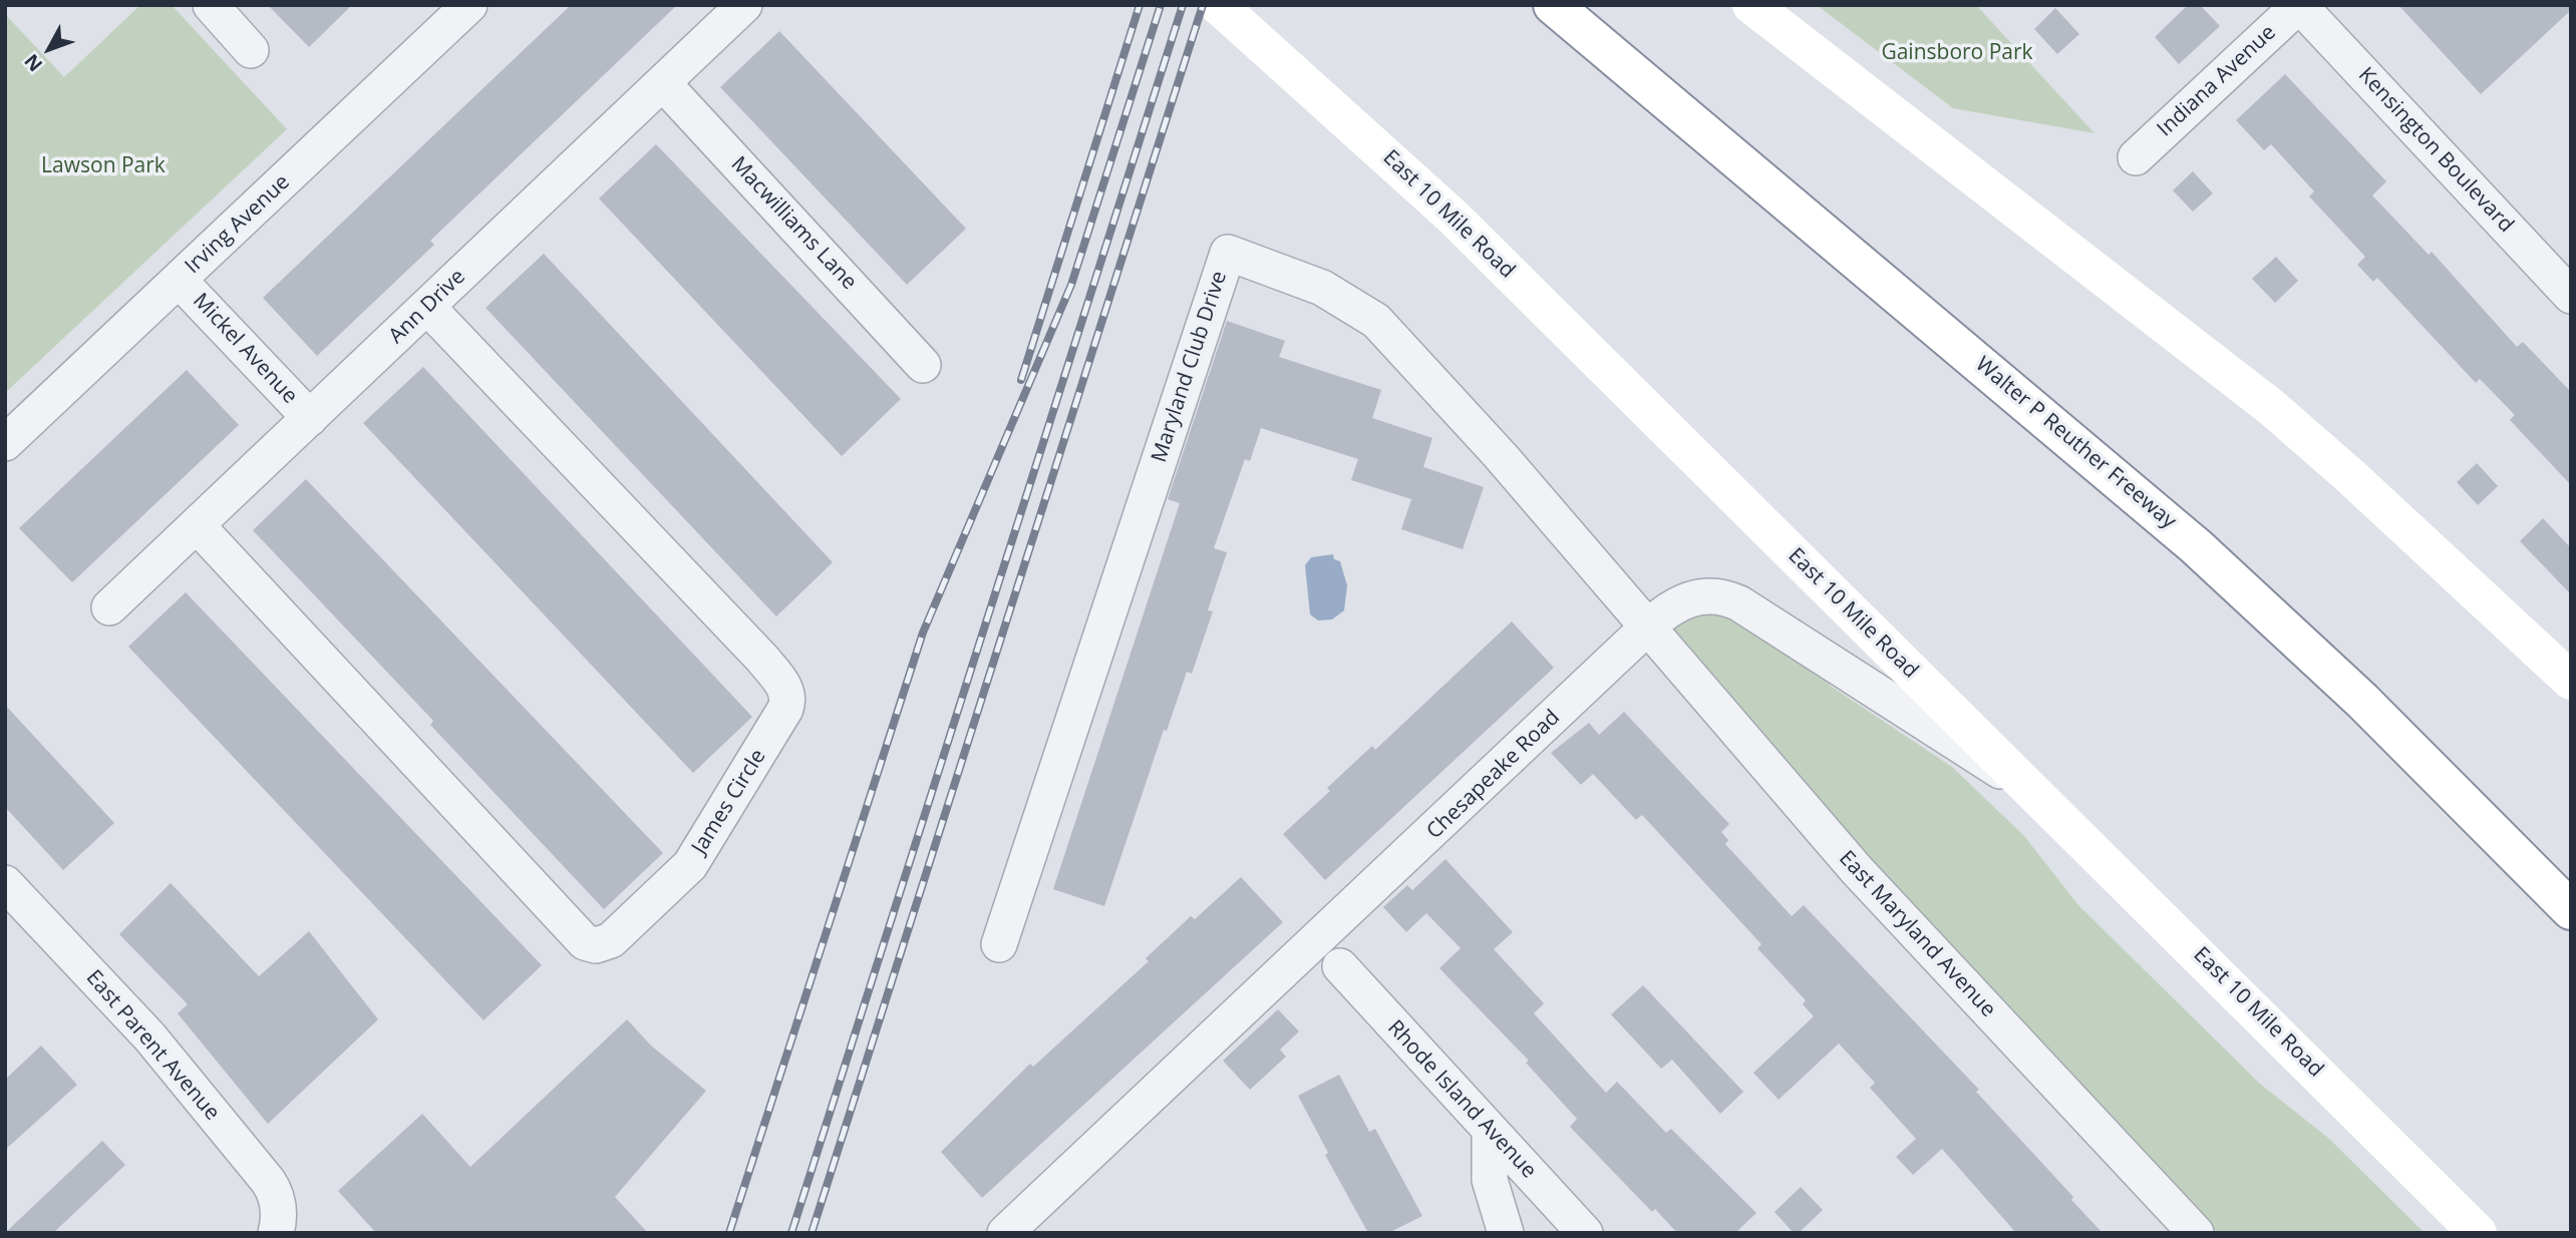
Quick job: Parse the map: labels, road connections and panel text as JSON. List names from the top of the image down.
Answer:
{
  "streets": {
    "main road": ["East 10 Mile Road", "Walter P Reuther Freeway"],
    "street": [
      "Indiana Avenue",
      "Kensington Boulevard",
      "Macwilliams Lane",
      "Irving Avenue",
      "Ann Drive",
      "Mickel Avenue",
      "Maryland Club Drive",
      "Chesapeake Road",
      "James Circle",
      "East Maryland Avenue",
      "East Parent Avenue",
      "Rhode Island Avenue"
    ]
  },
  "crossings": [
    ["Indiana Avenue", "Kensington Boulevard"],
    ["East 10 Mile Road", "Chesapeake Road"],
    ["Macwilliams Lane", "Ann Drive"],
    ["Irving Avenue", "Mickel Avenue"],
    ["Ann Drive", "Mickel Avenue"],
    ["Ann Drive", "James Circle"],
    ["Maryland Club Drive", "Chesapeake Road"],
    ["Maryland Club Drive", "East Maryland Avenue"],
    ["Chesapeake Road", "East Maryland Avenue"]
  ],
  "parks": ["Gainsboro Park", "Lawson Park"],
  "north": "bottom left"
}
